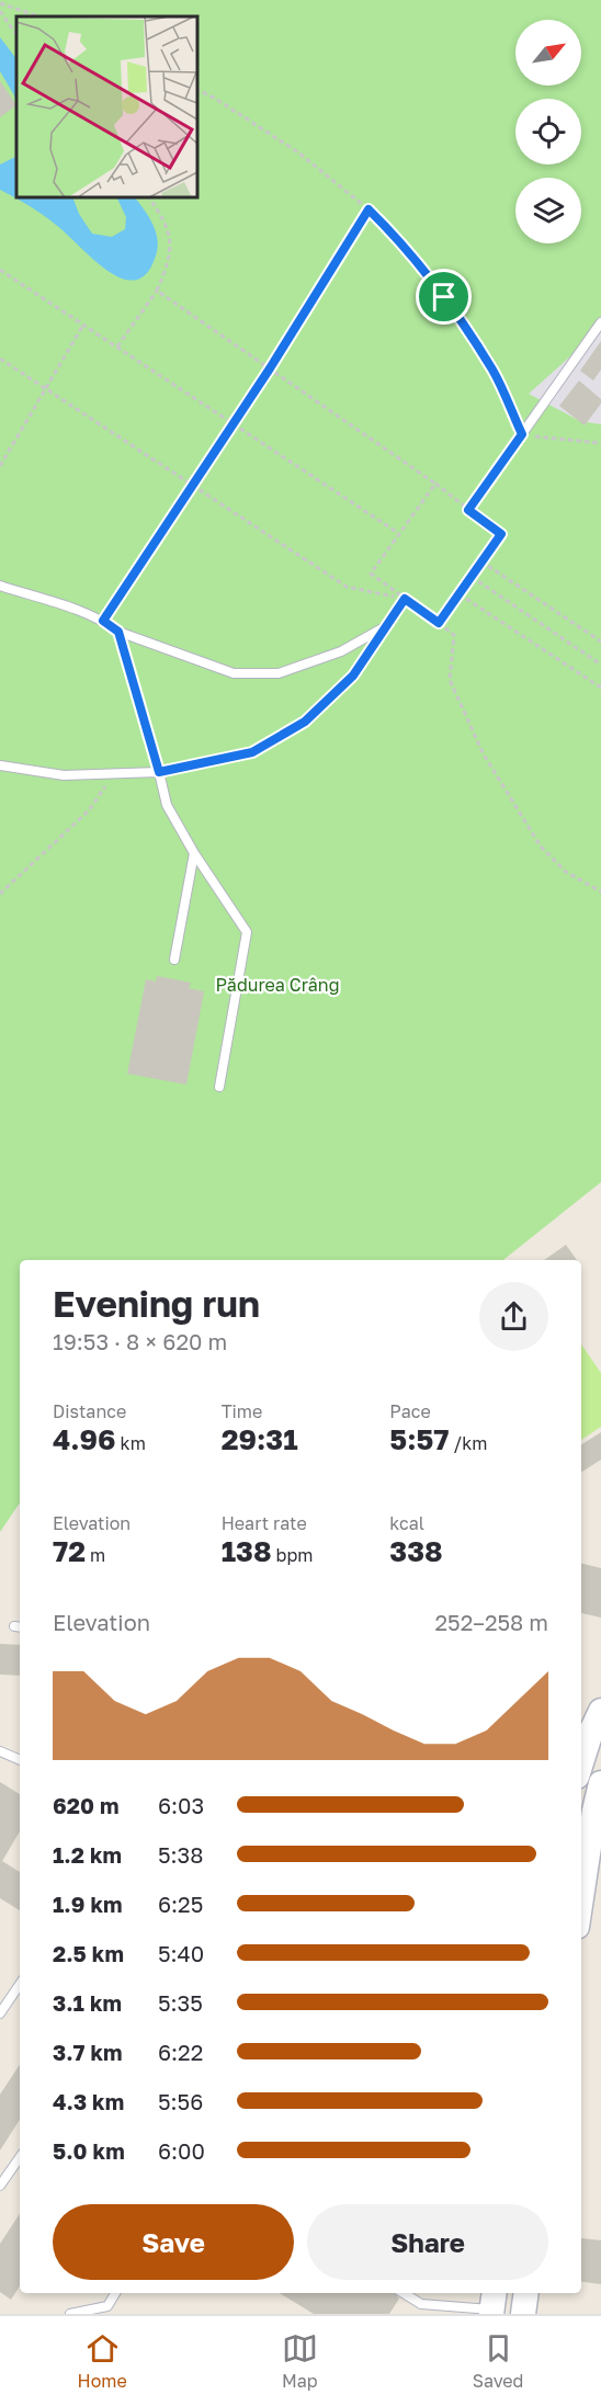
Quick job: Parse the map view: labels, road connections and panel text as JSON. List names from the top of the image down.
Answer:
{
  "parks": ["Pădurea Crâng"],
  "north": "top right",
  "page": {
    "heading": ["Evening run", "19:53 · 8 × 620 m"],
    "stats": [
      ["Distance", "4.96 km"],
      ["Time", "29:31"],
      ["Pace", "5:57 /km"],
      ["Elevation", "72 m"],
      ["Heart rate", "138 bpm"],
      ["kcal", "338"]
    ],
    "chart": ["Elevation", "252–258 m"],
    "list": [
      {
        "name": "620 m",
        "note": "6:03"
      },
      {
        "name": "1.2 km",
        "note": "5:38"
      },
      {
        "name": "1.9 km",
        "note": "6:25"
      },
      {
        "name": "2.5 km",
        "note": "5:40"
      },
      {
        "name": "3.1 km",
        "note": "5:35"
      },
      {
        "name": "3.7 km",
        "note": "6:22"
      },
      {
        "name": "4.3 km",
        "note": "5:56"
      },
      {
        "name": "5.0 km",
        "note": "6:00"
      }
    ],
    "buttons": ["Save", "Share"],
    "tabs": ["Home", "Map", "Saved"]
  }
}
